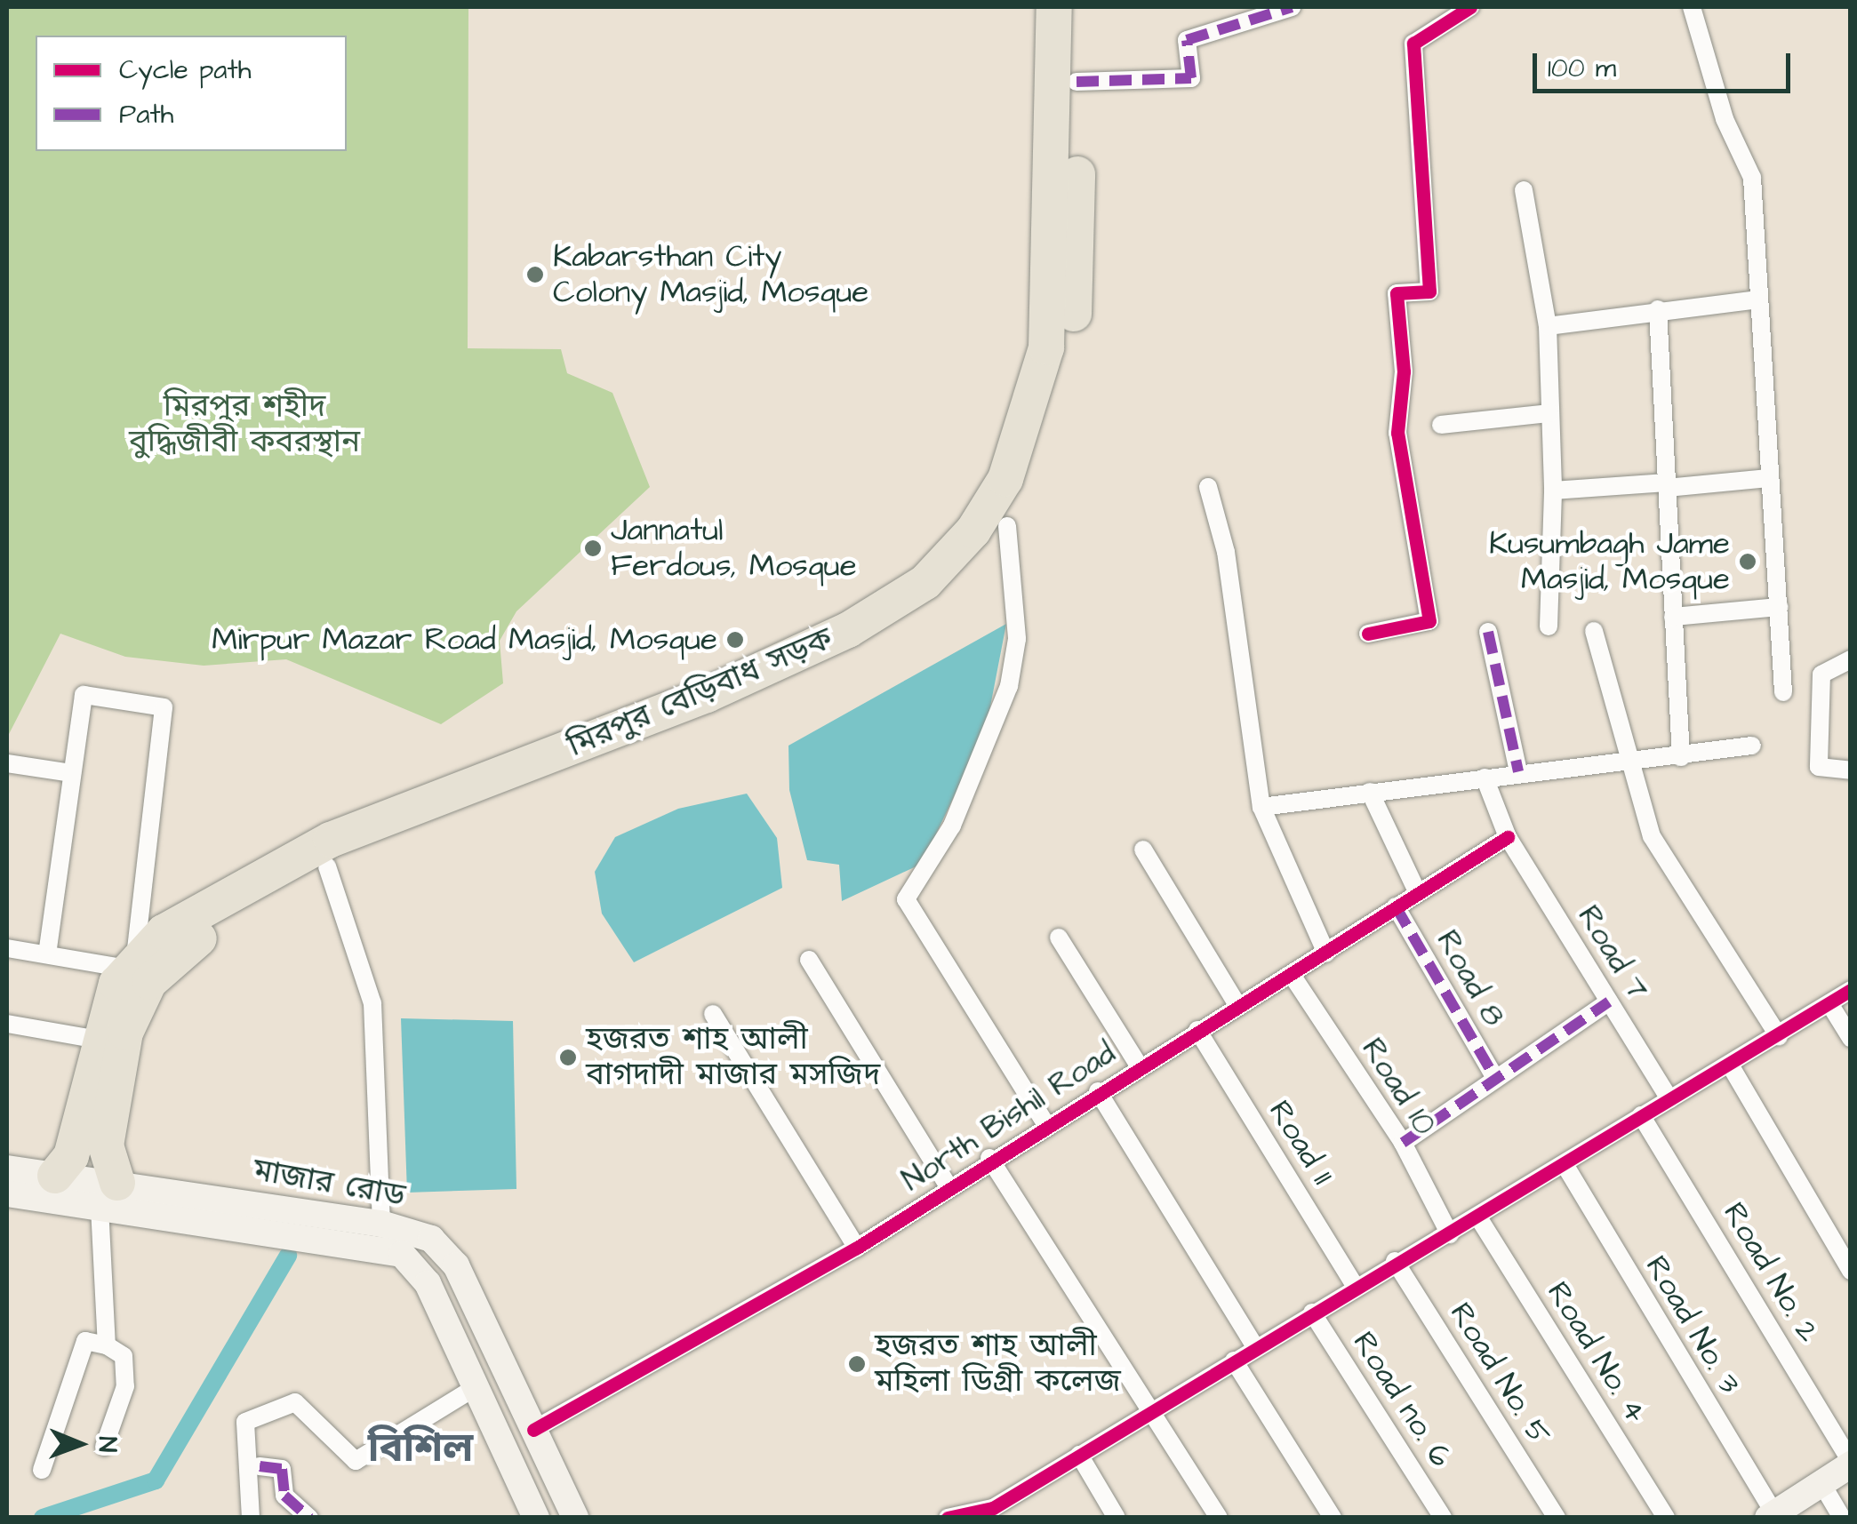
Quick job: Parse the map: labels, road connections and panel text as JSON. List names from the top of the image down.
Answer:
{
  "streets": {
    "highway": ["মিরপুর বেড়িবাধ সড়ক"],
    "main road": ["মাজার রোড"],
    "street": [
      "Road 7",
      "Road 8",
      "Road 10",
      "North Bishil Road",
      "Road 11",
      "Road No. 2",
      "Road No. 3",
      "Road No. 4",
      "Road No. 5",
      "Road no. 6"
    ]
  },
  "crossings": [
    ["মিরপুর বেড়িবাধ সড়ক", "মাজার রোড"],
    ["Road 7", "North Bishil Road"],
    ["Road 8", "North Bishil Road"],
    ["Road 10", "North Bishil Road"],
    ["North Bishil Road", "Road 11"],
    ["North Bishil Road", "মাজার রোড"]
  ],
  "districts": ["বিশিল"],
  "parks": ["মিরপুর শহীদ বুদ্ধিজীবী কবরস্থান"],
  "places": [
    "Kabarsthan City Colony Masjid, Mosque",
    "Jannatul Ferdous, Mosque",
    "Kusumbagh Jame Masjid, Mosque",
    "Mirpur Mazar Road Masjid, Mosque",
    "হজরত শাহ আলী বাগদাদী মাজার মসজিদ",
    "হজরত শাহ আলী মহিলা ডিগ্রী কলেজ"
  ],
  "legend": ["Cycle path", "Path"],
  "scale_bar": "100 m",
  "north": "right"
}
